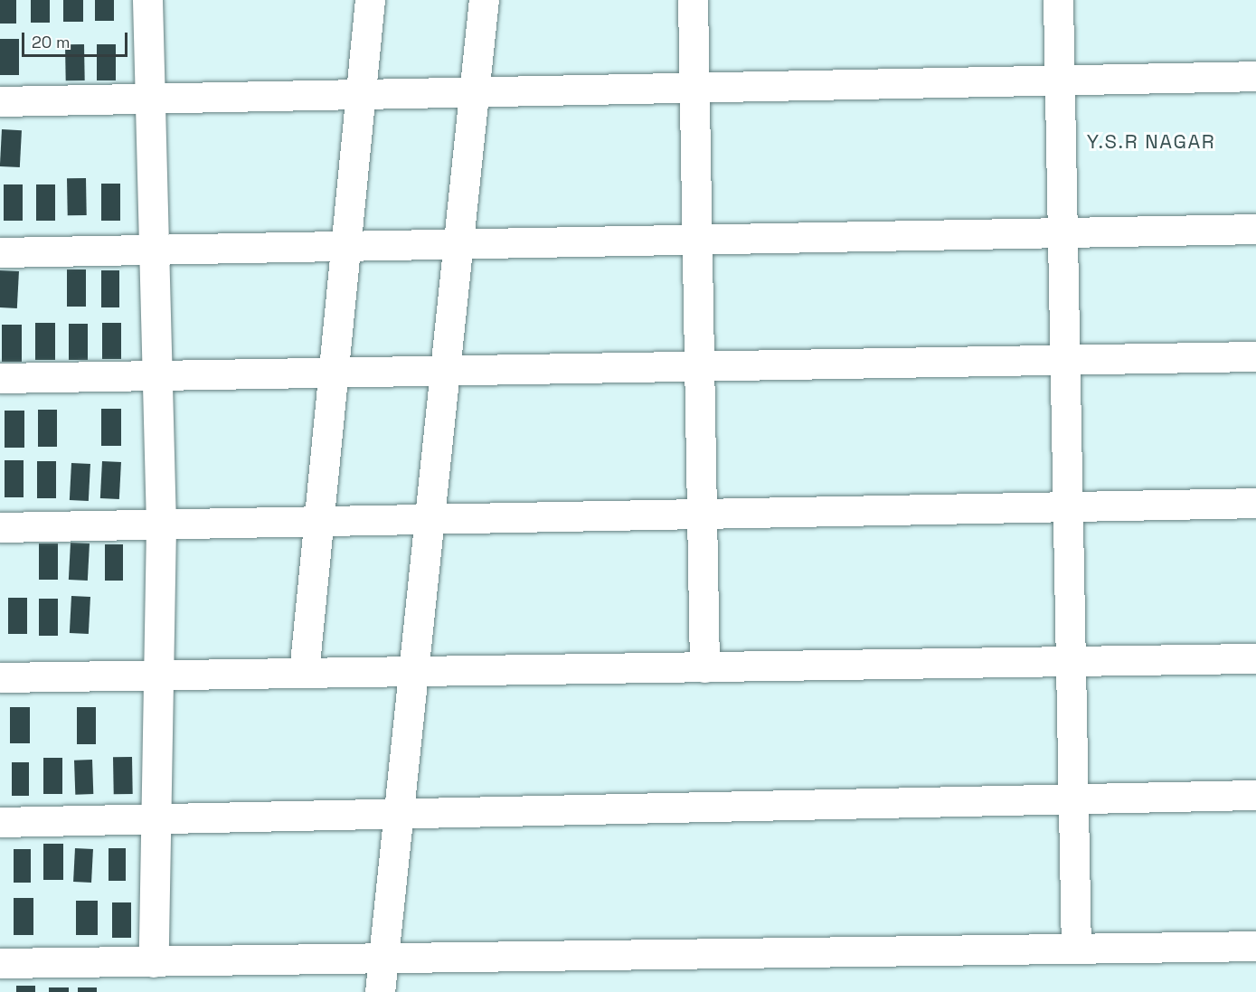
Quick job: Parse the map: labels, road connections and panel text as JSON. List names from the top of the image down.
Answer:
{
  "districts": ["Y.S.R NAGAR"],
  "scale_bar": "20 m"
}
